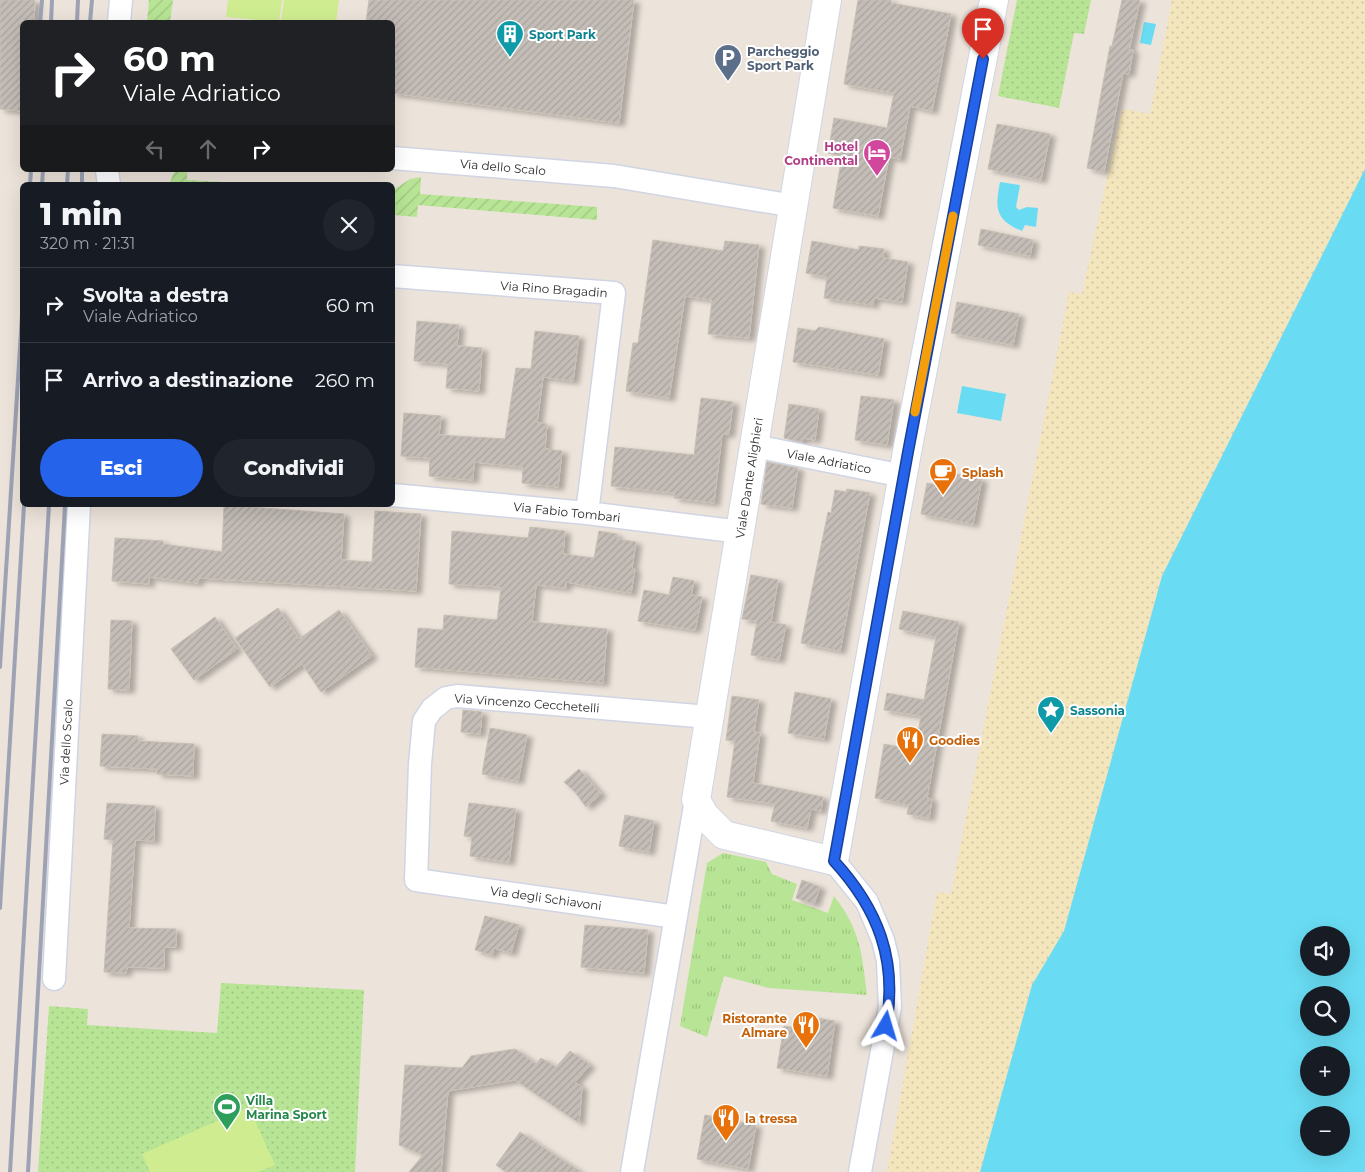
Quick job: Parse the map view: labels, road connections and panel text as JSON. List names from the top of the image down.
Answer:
{
  "streets": {
    "street": [
      "Via dello Scalo",
      "Via Rino Bragadin",
      "Viale Adriatico",
      "Viale Dante Alighieri",
      "Via Fabio Tombari",
      "Via Vincenzo Cecchetelli",
      "Via degli Schiavoni"
    ]
  },
  "crossings": [
    ["Via dello Scalo", "Viale Dante Alighieri"],
    ["Via Rino Bragadin", "Via Fabio Tombari"],
    ["Viale Adriatico", "Viale Dante Alighieri"],
    ["Viale Dante Alighieri", "Via Fabio Tombari"],
    ["Viale Dante Alighieri", "Via Vincenzo Cecchetelli"],
    ["Via Vincenzo Cecchetelli", "Via degli Schiavoni"]
  ],
  "places": {
    "building": ["Sport Park"],
    "parking": ["Parcheggio Sport Park"],
    "hotel": ["Hotel Continental"],
    "cafe": ["Splash"],
    "place": ["Sassonia"],
    "restaurant": ["Goodies", "Ristorante Almare", "la tressa"],
    "sports": ["Villa Marina Sport"]
  },
  "page": {
    "turn": ["60 m", "Viale Adriatico"],
    "heading": ["1 min", "320 m · 21:31"],
    "list": [
      {
        "name": "Svolta a destra",
        "note": "Viale Adriatico",
        "value": "60 m"
      },
      {
        "name": "Arrivo a destinazione",
        "value": "260 m"
      }
    ],
    "buttons": ["Esci", "Condividi"],
    "map_buttons": ["+", "−"]
  }
}
